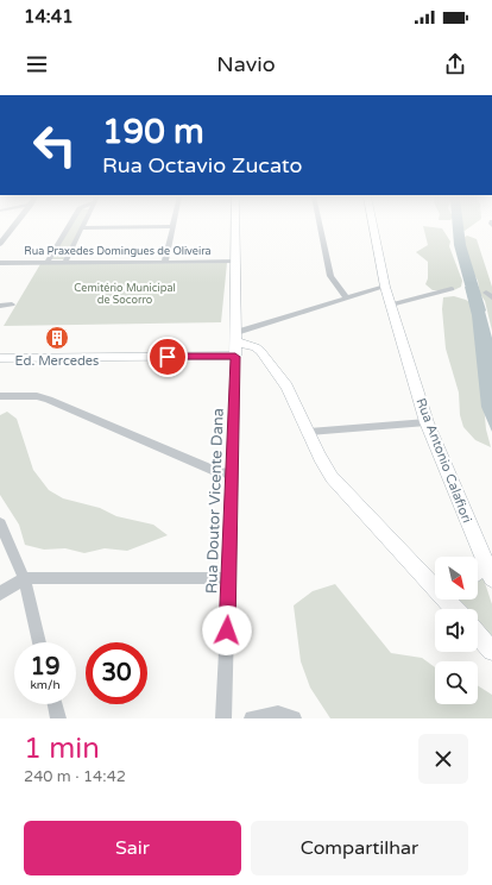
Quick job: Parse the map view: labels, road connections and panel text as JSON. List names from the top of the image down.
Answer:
{
  "streets": {
    "street": ["Rua Praxedes Domingues de Oliveira", "Rua Antonio Calafiori", "Rua Doutor Vicente Dana"]
  },
  "crossings": [
    ["Rua Praxedes Domingues de Oliveira", "Rua Doutor Vicente Dana"]
  ],
  "parks": ["Cemitério Municipal de Socorro"],
  "places": {
    "building": ["Ed. Mercedes"]
  },
  "north": "bottom right",
  "page": {
    "status": "14:41",
    "header": "Navio",
    "turn": ["190 m", "Rua Octavio Zucato"],
    "speed": "19 km/h",
    "limit": "30",
    "heading": ["1 min", "240 m · 14:42"],
    "buttons": ["Sair", "Compartilhar"]
  }
}
